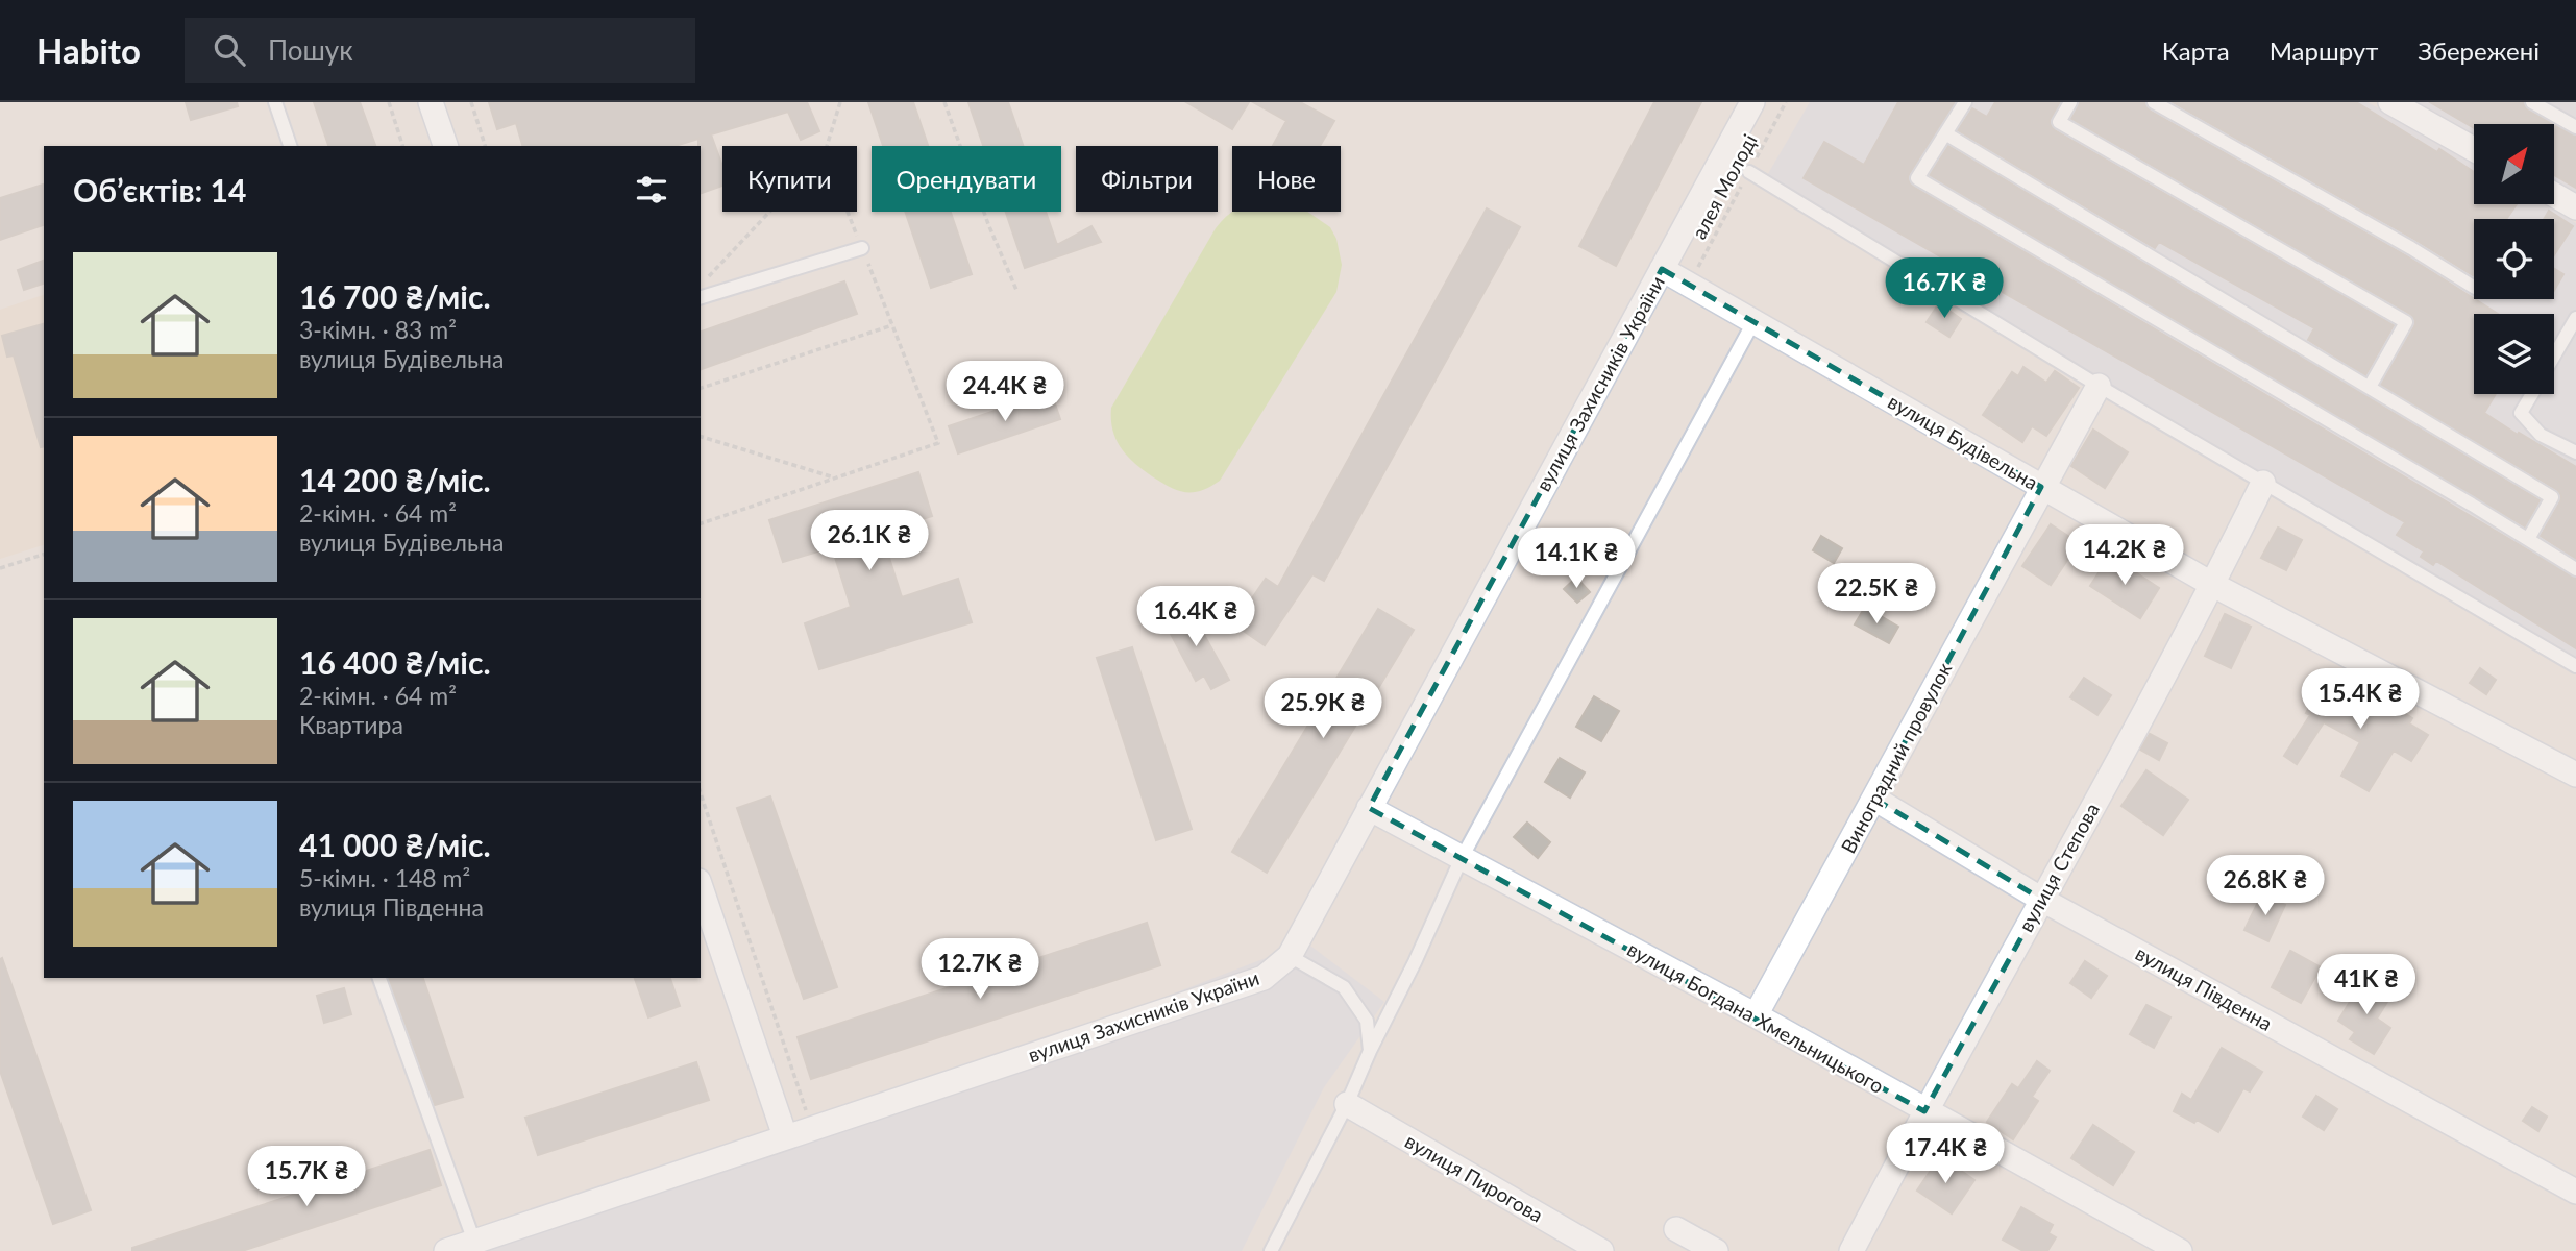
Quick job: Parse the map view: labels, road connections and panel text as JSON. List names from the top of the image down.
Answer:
{
  "streets": {
    "street": [
      "вулиця Захисників України",
      "вулиця Будівельна",
      "Виноградний провулок",
      "вулиця Степова",
      "вулиця Південна",
      "вулиця Богдана Хмельницького",
      "вулиця Пирогова"
    ],
    "path": ["алея Молоді"]
  },
  "crossings": [
    ["алея Молоді", "вулиця Будівельна"],
    ["вулиця Захисників України", "вулиця Будівельна"],
    ["вулиця Захисників України", "вулиця Богдана Хмельницького"],
    ["вулиця Будівельна", "Виноградний провулок"],
    ["вулиця Будівельна", "вулиця Степова"],
    ["Виноградний провулок", "вулиця Південна"],
    ["Виноградний провулок", "вулиця Богдана Хмельницького"],
    ["вулиця Степова", "вулиця Південна"],
    ["вулиця Степова", "вулиця Богдана Хмельницького"]
  ],
  "north": "top right",
  "page": {
    "header": "Habito",
    "search": "Пошук",
    "nav": ["Карта", "Маршрут", "Збережені"],
    "chip": [
      "Купити",
      "Орендувати",
      "Фільтри",
      "Нове"
    ],
    "heading": "Об’єктів: 14",
    "list": [
      {
        "name": "16 700 ₴/міс.",
        "note": "3-кімн. · 83 m² · вулиця Будівельна"
      },
      {
        "name": "14 200 ₴/міс.",
        "note": "2-кімн. · 64 m² · вулиця Будівельна"
      },
      {
        "name": "16 400 ₴/міс.",
        "note": "2-кімн. · 64 m² · Квартира"
      },
      {
        "name": "41 000 ₴/міс.",
        "note": "5-кімн. · 148 m² · вулиця Південна"
      }
    ],
    "price": [
      "16.7K ₴",
      "24.4K ₴",
      "26.1K ₴",
      "14.2K ₴",
      "14.1K ₴",
      "22.5K ₴",
      "16.4K ₴",
      "15.4K ₴",
      "25.9K ₴",
      "26.8K ₴",
      "12.7K ₴",
      "41K ₴",
      "17.4K ₴",
      "15.7K ₴"
    ]
  }
}
